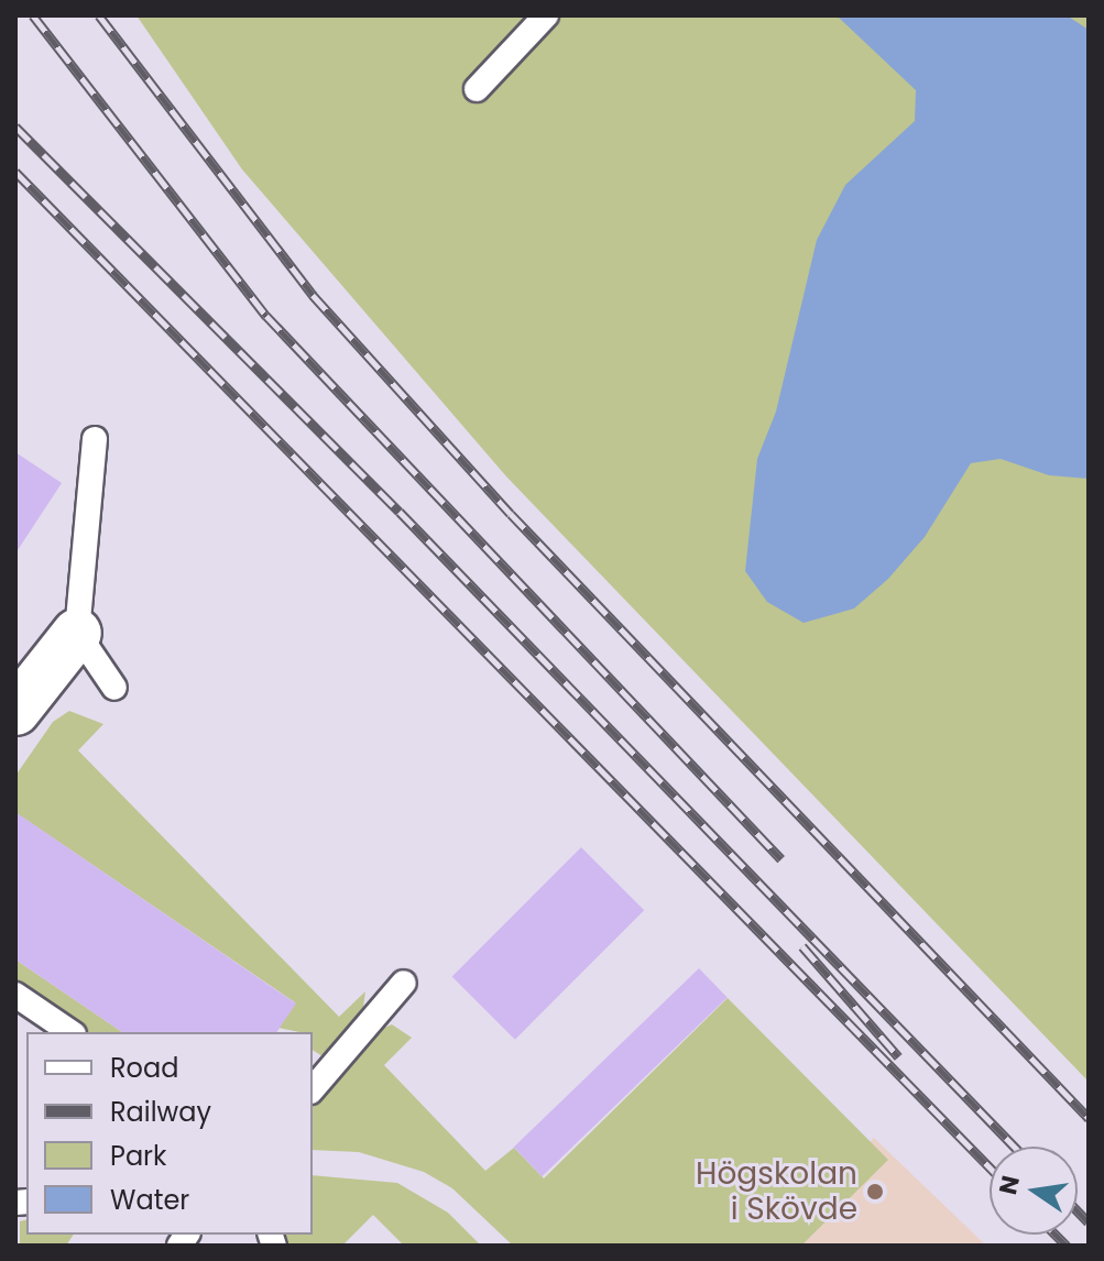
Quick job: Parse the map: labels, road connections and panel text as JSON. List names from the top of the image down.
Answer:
{
  "places": ["Högskolan i Skövde"],
  "legend": [
    "Road",
    "Railway",
    "Park",
    "Water"
  ],
  "north": "left"
}
